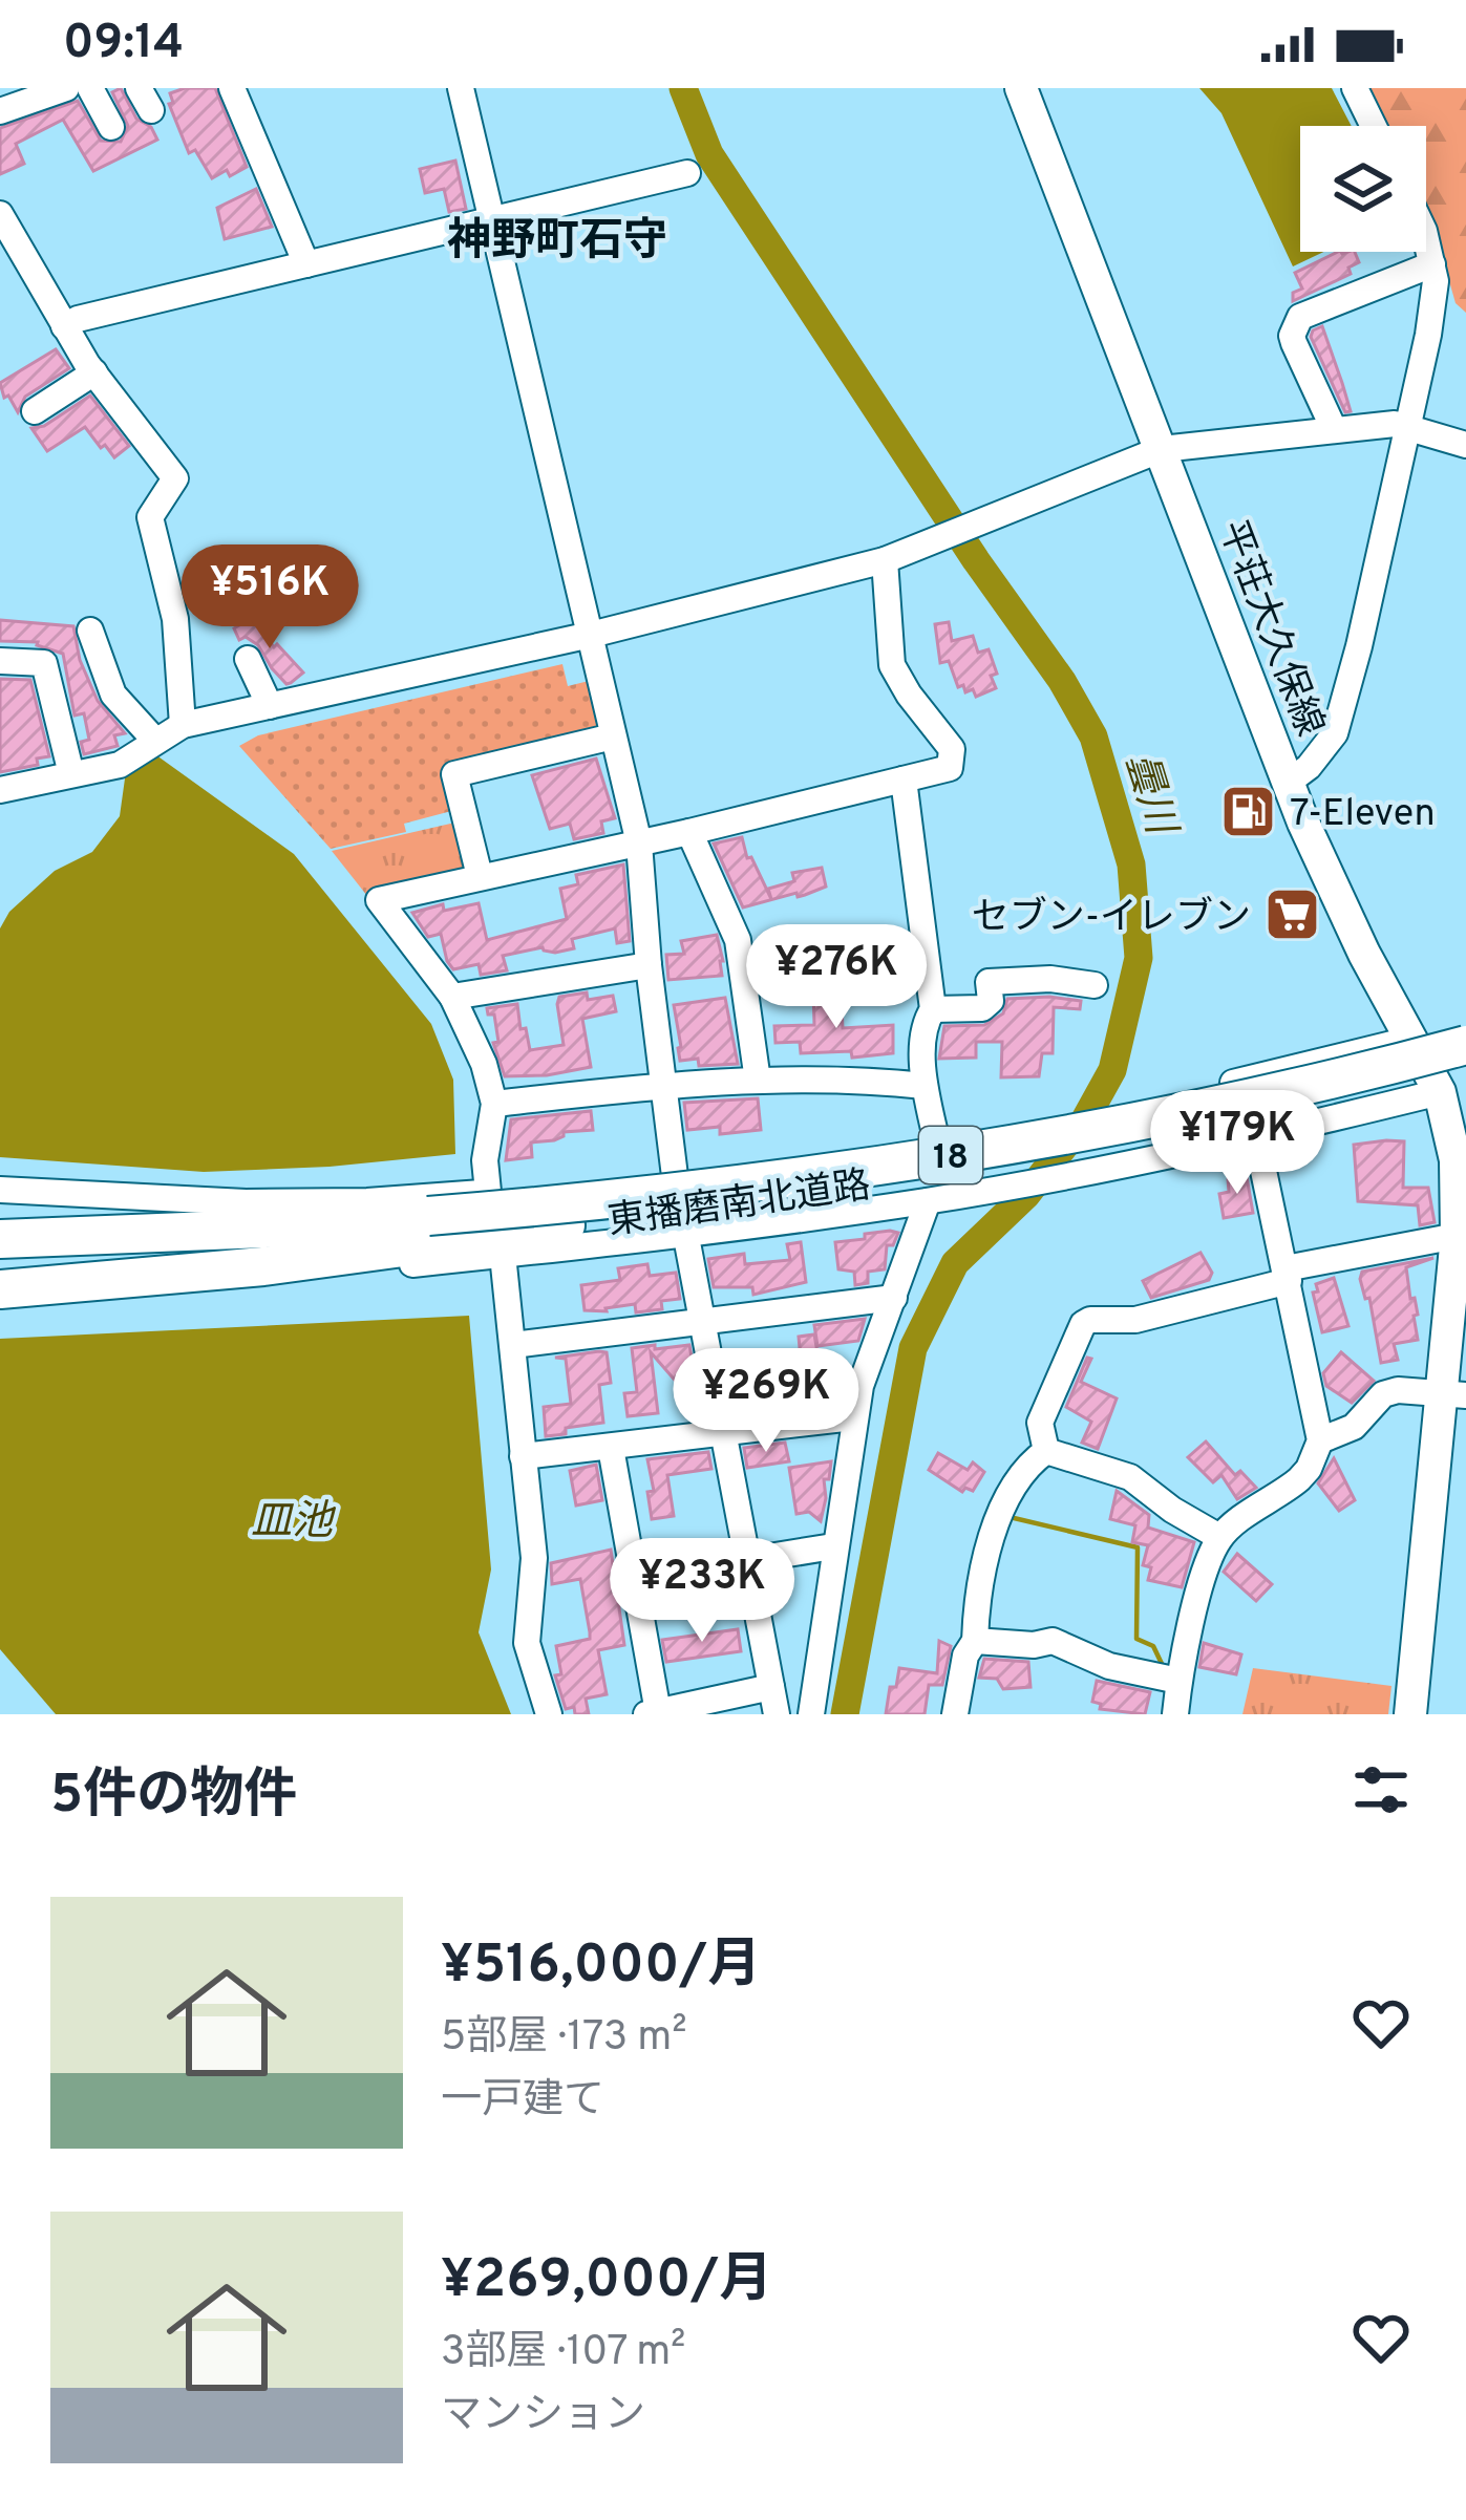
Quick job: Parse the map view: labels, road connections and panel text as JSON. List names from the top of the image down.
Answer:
{
  "streets": {
    "highway": ["18", "東播磨南北道路"],
    "main road": ["平荘大久保線"]
  },
  "crossings": [
    ["18", "東播磨南北道路"]
  ],
  "districts": ["神野町石守"],
  "water": ["曇川", "皿池"],
  "places": {
    "fuel station": ["7-Eleven"],
    "supermarket": ["セブン-イレブン"]
  },
  "page": {
    "status": "09:14",
    "price": [
      "¥516K",
      "¥276K",
      "¥179K",
      "¥269K",
      "¥233K"
    ],
    "heading": "5件の物件",
    "list": [
      {
        "name": "¥516,000/月",
        "note": "5部屋 · 173 m² · 一戸建て"
      },
      {
        "name": "¥269,000/月",
        "note": "3部屋 · 107 m² · マンション"
      }
    ]
  }
}
